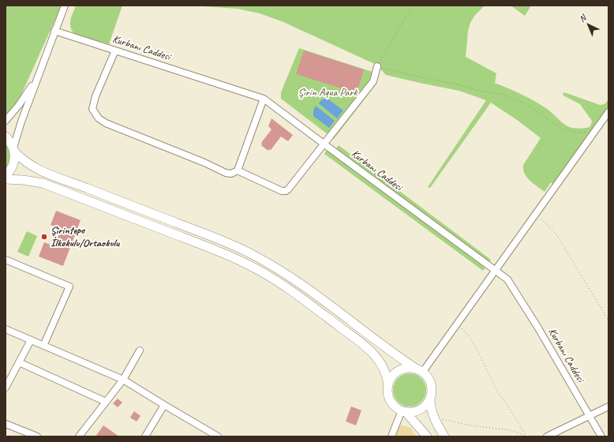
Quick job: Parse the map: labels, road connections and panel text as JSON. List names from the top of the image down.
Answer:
{
  "streets": {
    "street": ["Kurbanı Caddesi"]
  },
  "parks": ["Şirin Aqua Park"],
  "places": ["Şirintepe İlkokulu/Ortaokulu"],
  "north": "top left"
}
